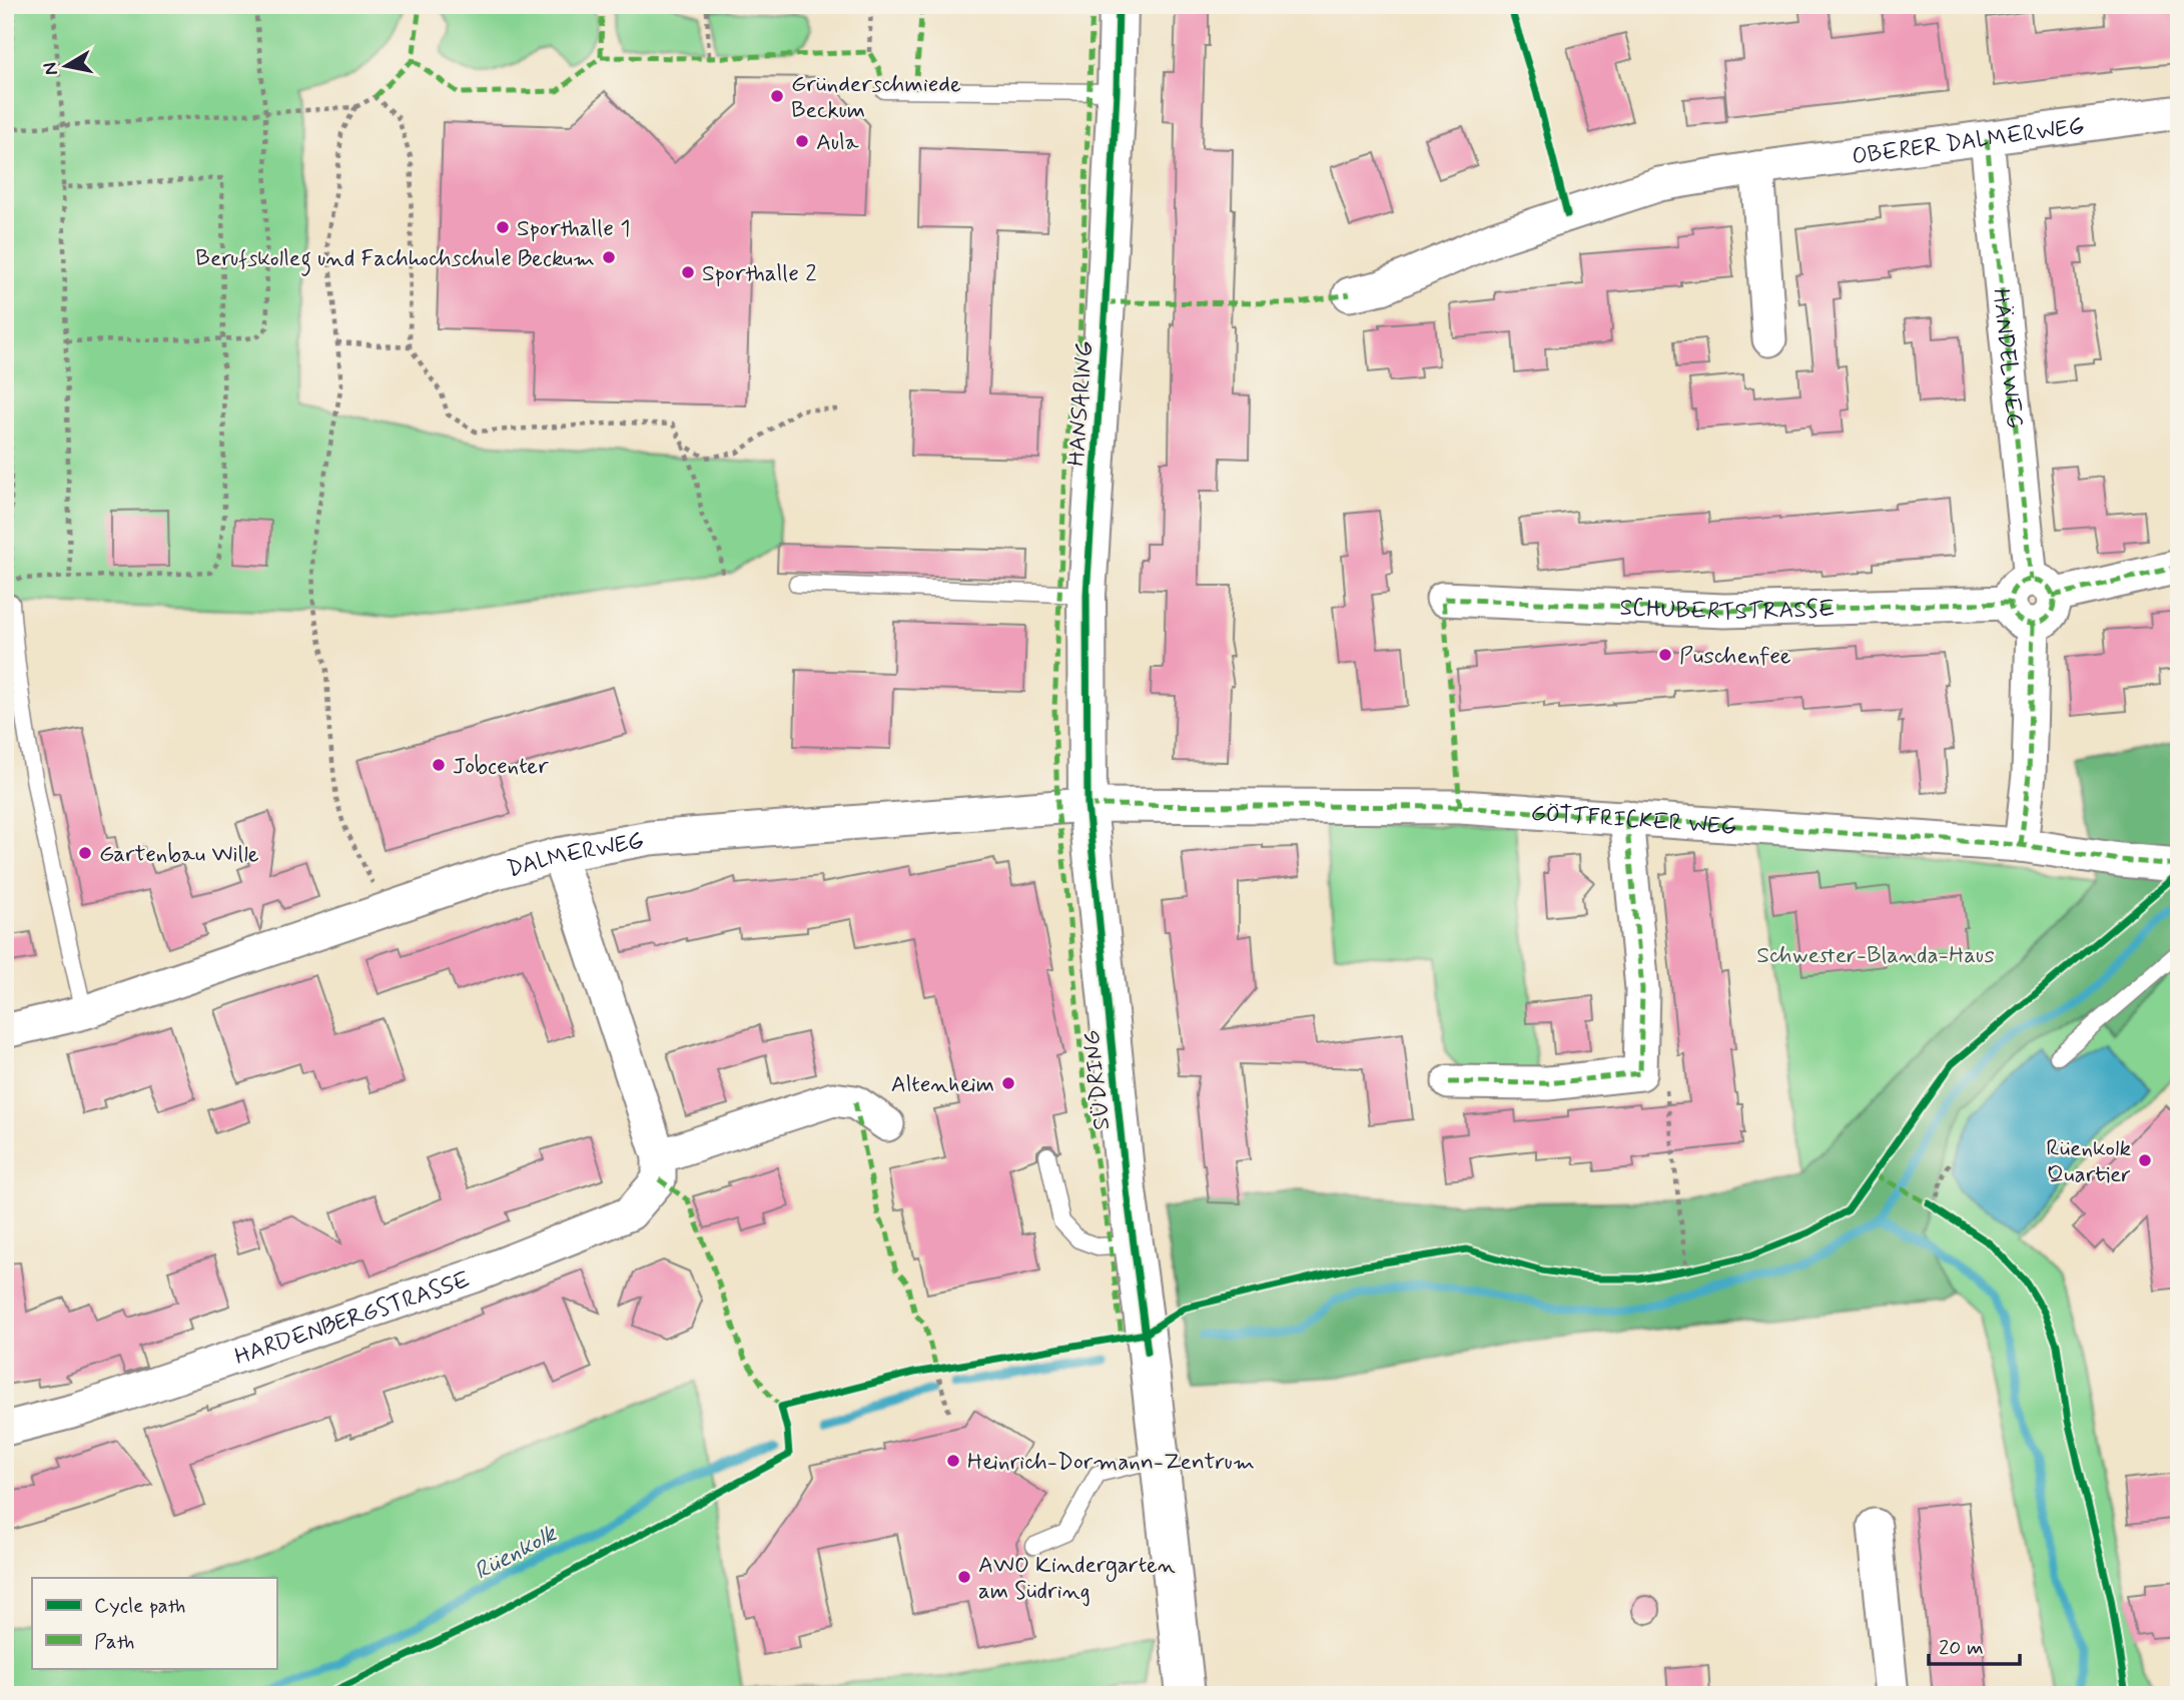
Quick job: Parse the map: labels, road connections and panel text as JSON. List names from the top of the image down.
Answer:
{
  "streets": {
    "street": [
      "OBERER DALMERWEG",
      "HÄNDELWEG",
      "HANSARING",
      "SCHUBERTSTRASSE",
      "GÖTTFRICKER WEG",
      "DALMERWEG",
      "SÜDRING",
      "HARDENBERGSTRASSE"
    ]
  },
  "crossings": [
    ["OBERER DALMERWEG", "HÄNDELWEG"],
    ["HÄNDELWEG", "SCHUBERTSTRASSE"],
    ["HANSARING", "GÖTTFRICKER WEG"],
    ["HANSARING", "DALMERWEG"],
    ["HANSARING", "SÜDRING"],
    ["GÖTTFRICKER WEG", "DALMERWEG"],
    ["GÖTTFRICKER WEG", "SÜDRING"],
    ["DALMERWEG", "SÜDRING"]
  ],
  "water": ["Rüenkolk"],
  "parks": ["Schwester-Blanda-Haus"],
  "places": [
    "Gründerschmiede Beckum",
    "Aula",
    "Sporthalle 1",
    "Berufskolleg und Fachhochschule Beckum",
    "Sporthalle 2",
    "Puschenfee",
    "Jobcenter",
    "Gartenbau Wille",
    "Altenheim",
    "Rüenkolk Quartier",
    "Heinrich-Dormann-Zentrum",
    "AWO Kindergarten am Südring"
  ],
  "legend": ["Cycle path", "Path"],
  "scale_bar": "20 m",
  "north": "left"
}
